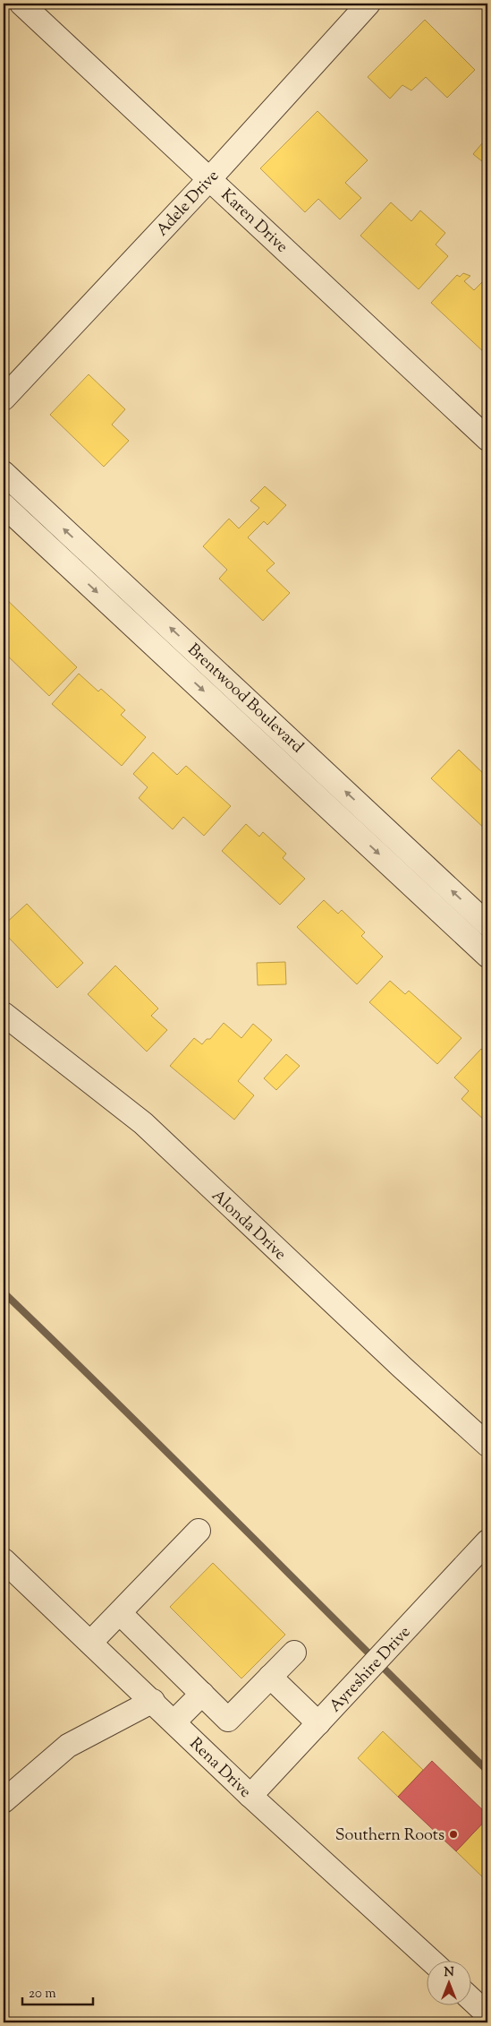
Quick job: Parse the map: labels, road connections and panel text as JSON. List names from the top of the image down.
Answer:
{
  "streets": {
    "street": [
      "Adele Drive",
      "Karen Drive",
      "Brentwood Boulevard",
      "Alonda Drive",
      "Ayreshire Drive",
      "Rena Drive"
    ]
  },
  "crossings": [
    ["Adele Drive", "Karen Drive"],
    ["Ayreshire Drive", "Rena Drive"]
  ],
  "places": ["Southern Roots"],
  "scale_bar": "20 m",
  "north": "top"
}
